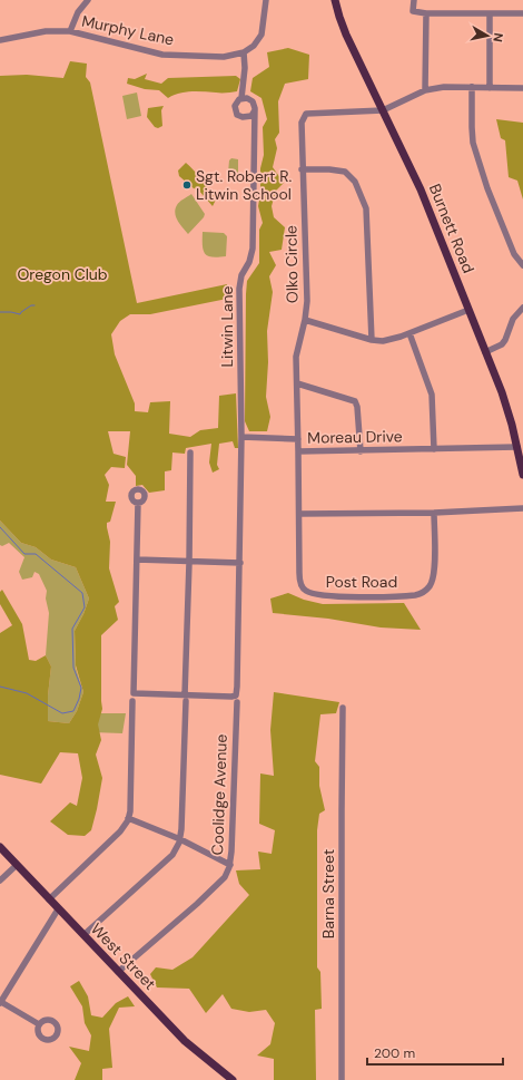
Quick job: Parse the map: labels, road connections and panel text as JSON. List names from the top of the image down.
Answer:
{
  "streets": {
    "main road": ["Burnett Road", "West Street"],
    "street": [
      "Murphy Lane",
      "Olko Circle",
      "Litwin Lane",
      "Moreau Drive",
      "Post Road",
      "Coolidge Avenue",
      "Barna Street"
    ]
  },
  "crossings": [
    ["Burnett Road", "Olko Circle"],
    ["Burnett Road", "Moreau Drive"],
    ["Olko Circle", "Moreau Drive"],
    ["Moreau Drive", "Post Road"],
    ["Coolidge Avenue", "West Street"]
  ],
  "parks": ["Oregon Club"],
  "places": ["Sgt. Robert R. Litwin School"],
  "scale_bar": "200 m",
  "north": "right"
}
